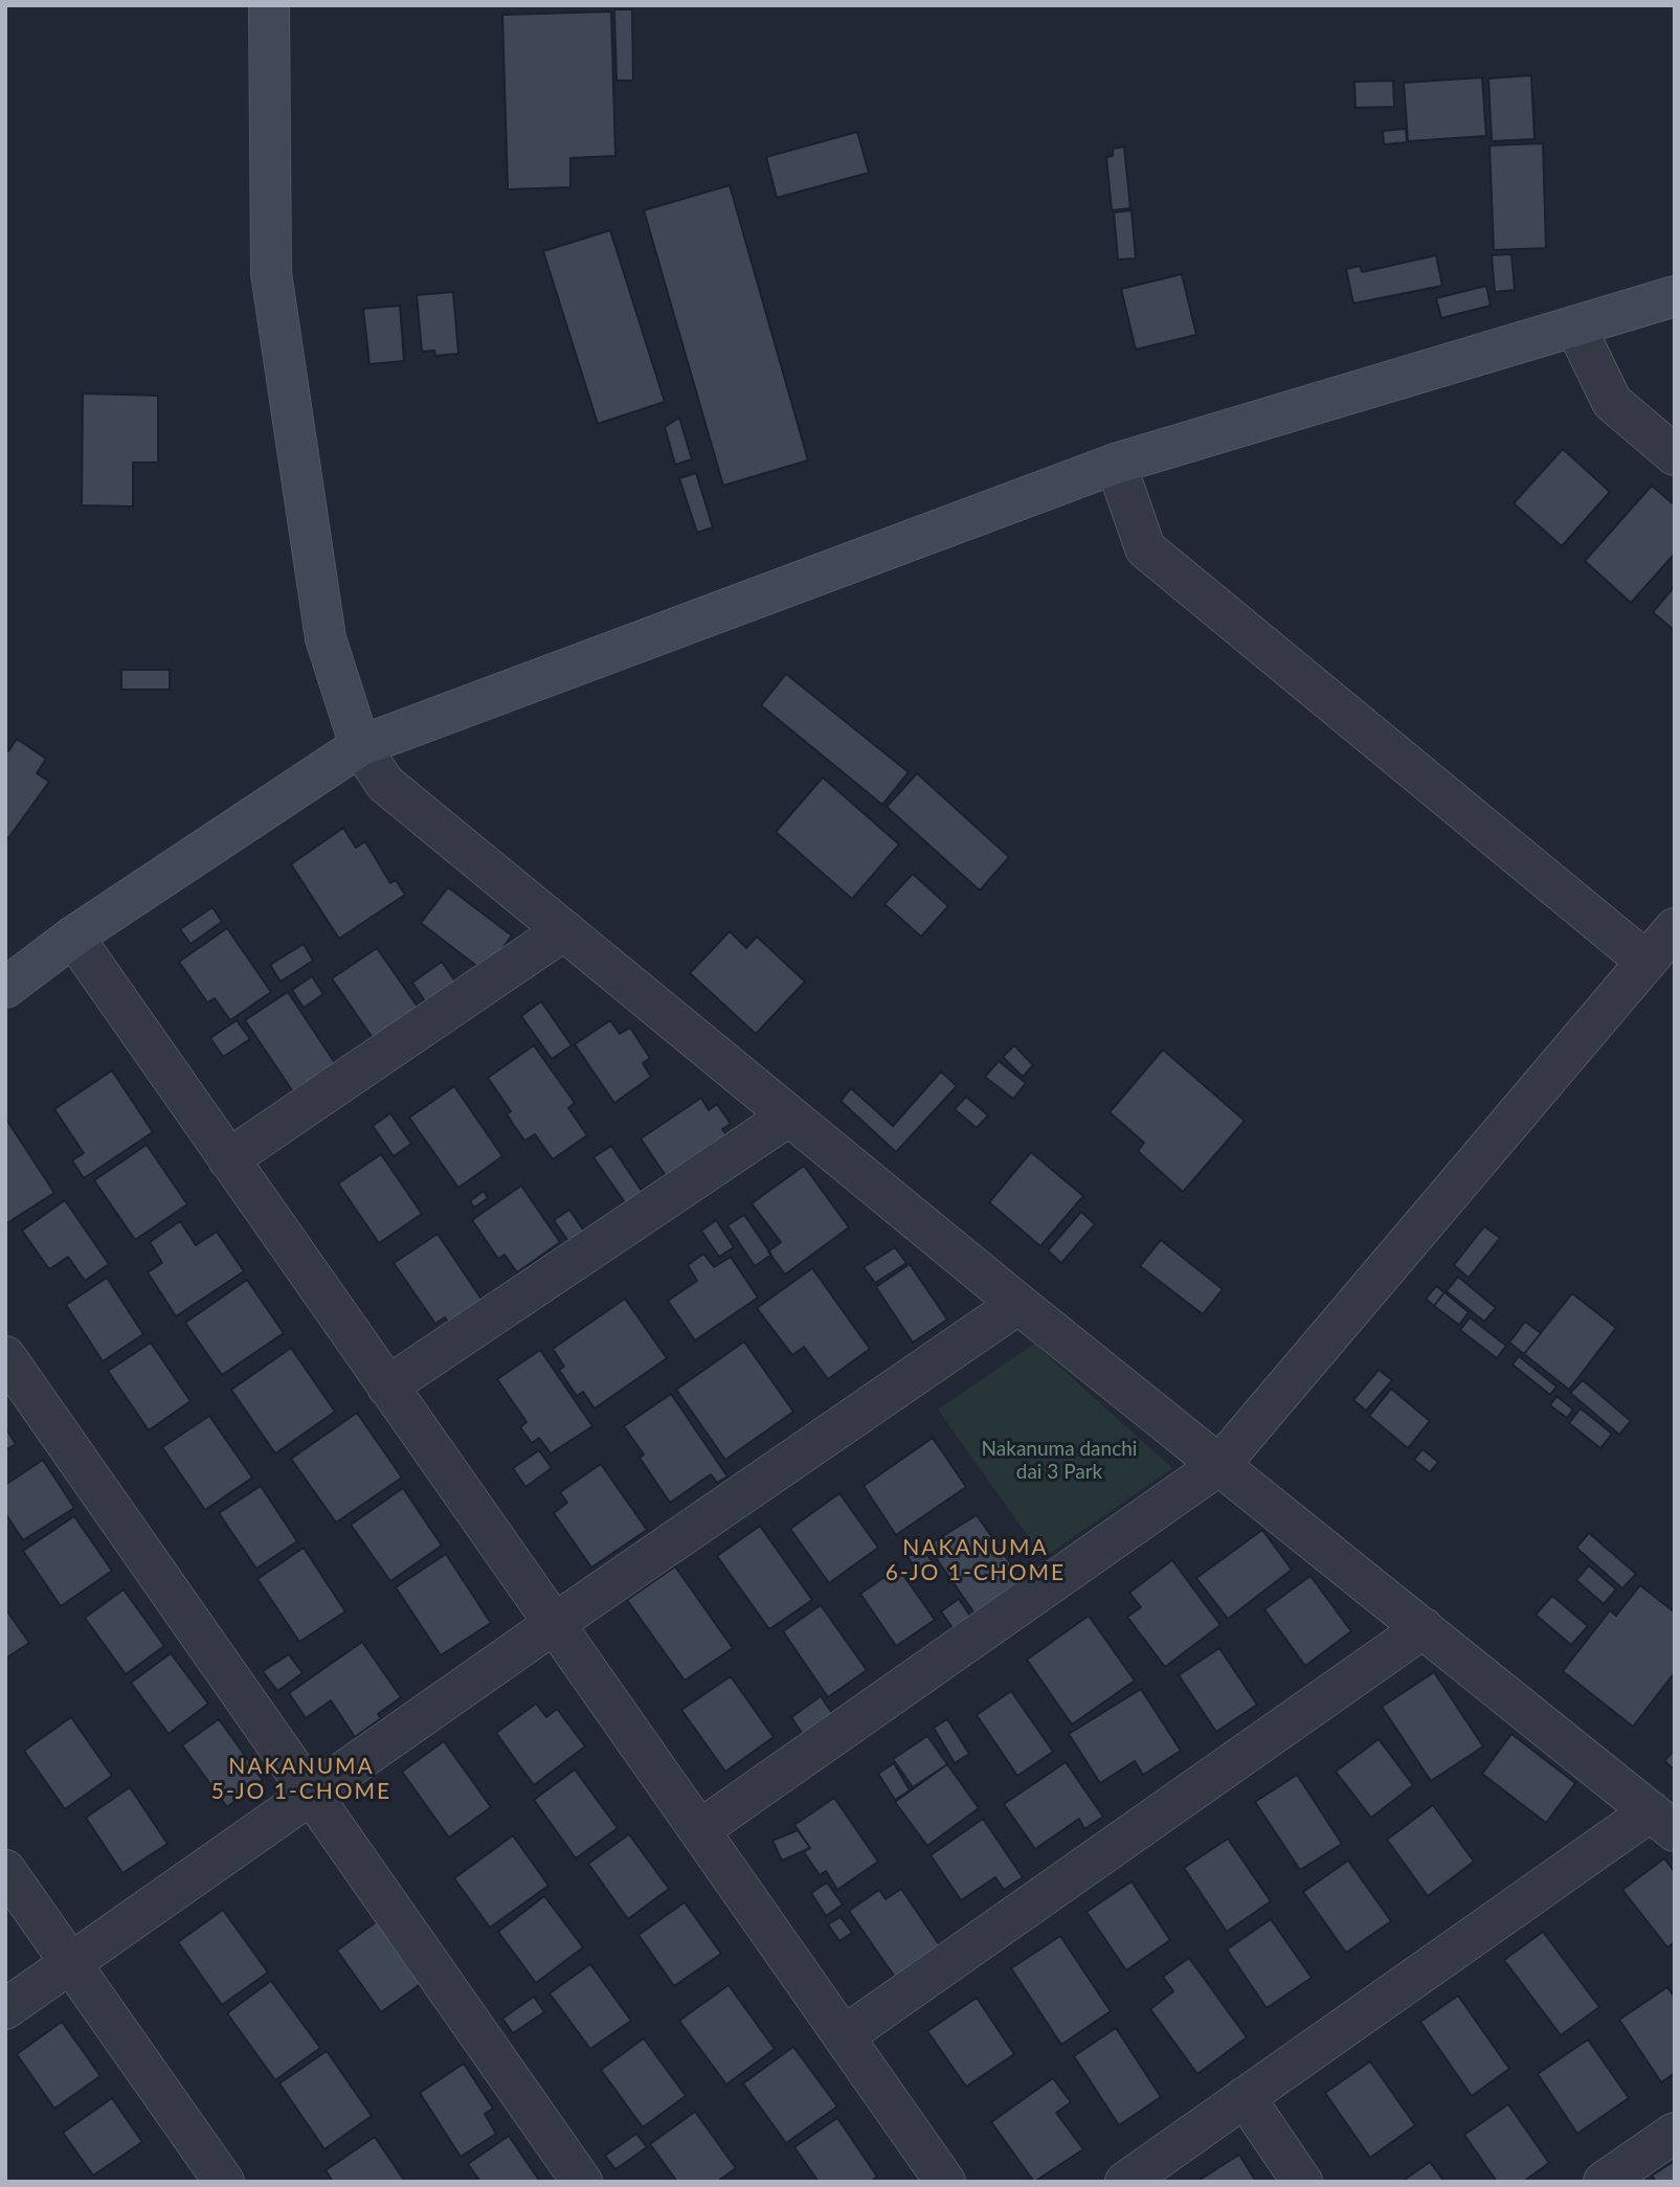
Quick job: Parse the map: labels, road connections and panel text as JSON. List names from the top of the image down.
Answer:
{
  "districts": ["NAKANUMA 6-JO 1-CHOME", "NAKANUMA 5-JO 1-CHOME"],
  "parks": ["Nakanuma danchi dai 3 Park"]
}
